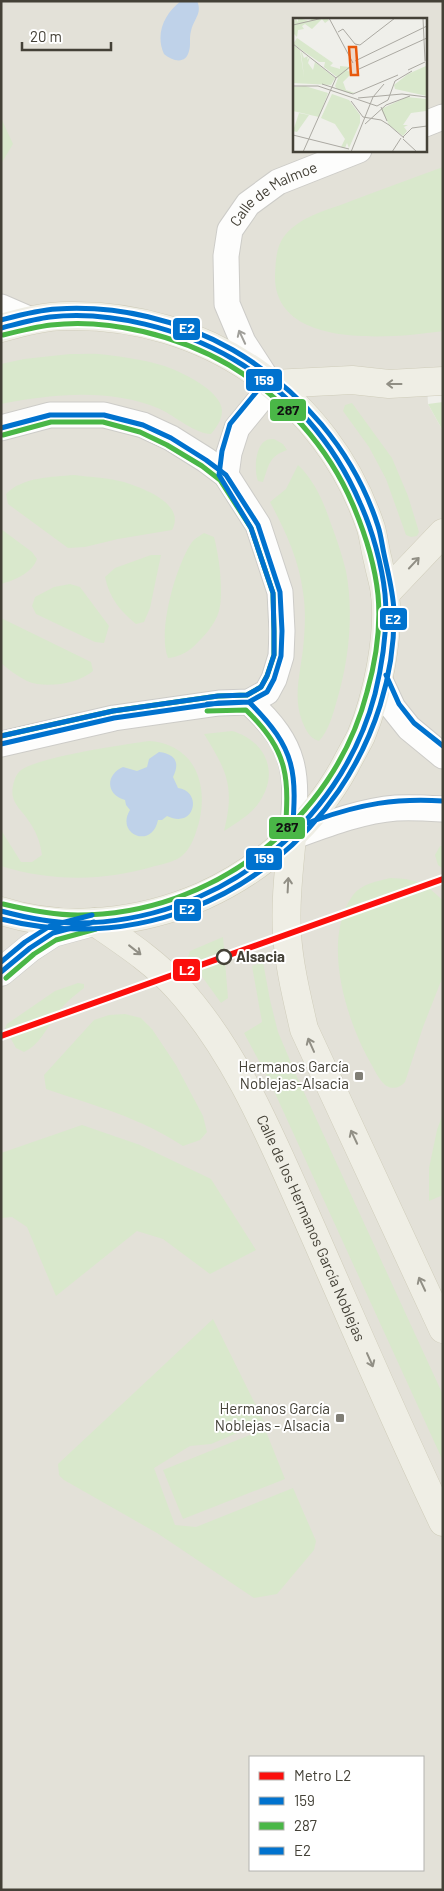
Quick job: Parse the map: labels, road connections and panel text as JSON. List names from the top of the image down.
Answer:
{
  "streets": {
    "main road": ["Calle de los Hermanos García Noblejas"],
    "street": ["Calle de Malmoe"]
  },
  "places": {
    "other": ["Alsacia"],
    "transit": ["Hermanos García Noblejas-Alsacia", "Hermanos García Noblejas - Alsacia"]
  },
  "lines": [
    "transit line E2",
    "transit line 159",
    "transit line 287",
    "metro line L2"
  ],
  "legend": [
    "Metro L2",
    "159",
    "287",
    "E2"
  ],
  "scale_bar": "20 m"
}
